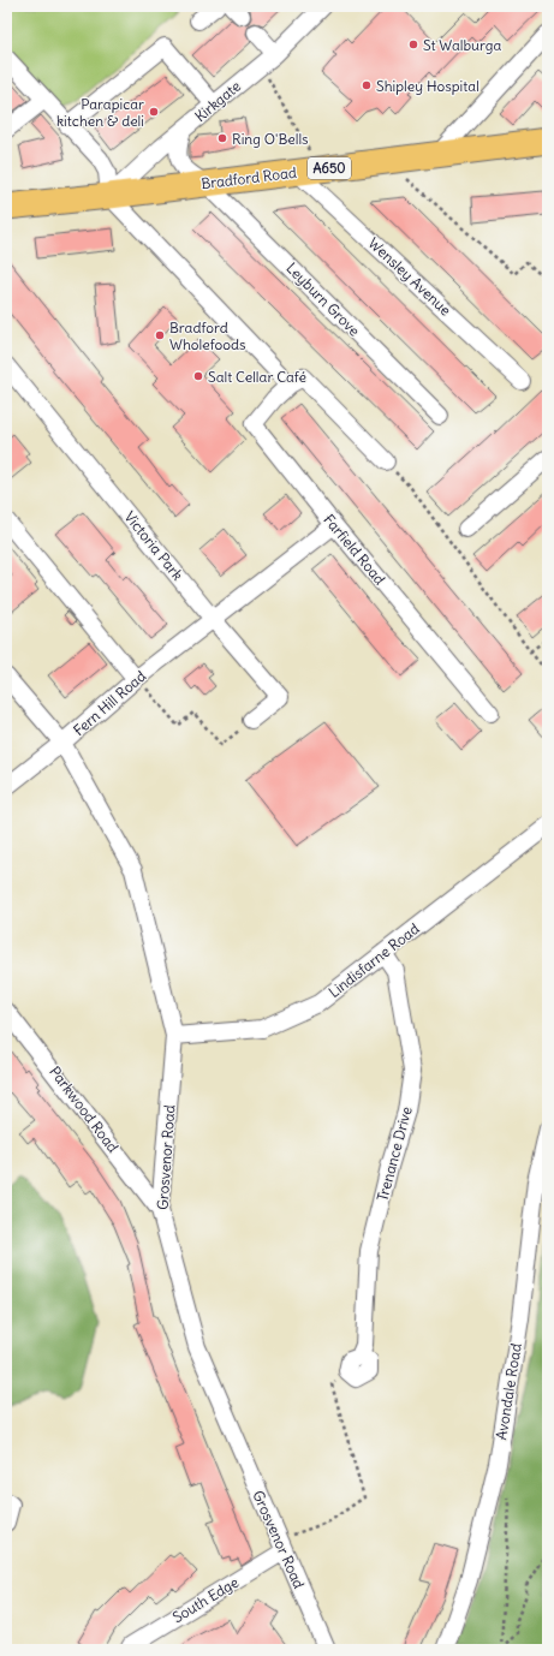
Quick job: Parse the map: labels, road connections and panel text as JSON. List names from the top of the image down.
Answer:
{
  "streets": {
    "highway": ["A650", "Bradford Road"],
    "street": [
      "Kirkgate",
      "Wensley Avenue",
      "Leyburn Grove",
      "Victoria Park",
      "Farfield Road",
      "Fern Hill Road",
      "Lindisfarne Road",
      "Parkwood Road",
      "Trenance Drive",
      "Grosvenor Road",
      "Avondale Road",
      "South Edge"
    ]
  },
  "crossings": [
    ["Kirkgate", "Bradford Road"],
    ["Kirkgate", "Leyburn Grove"],
    ["Bradford Road", "Wensley Avenue"],
    ["Bradford Road", "Leyburn Grove"],
    ["Victoria Park", "Fern Hill Road"],
    ["Farfield Road", "Fern Hill Road"],
    ["Fern Hill Road", "Grosvenor Road"],
    ["Lindisfarne Road", "Trenance Drive"],
    ["Lindisfarne Road", "Grosvenor Road"],
    ["Parkwood Road", "Grosvenor Road"],
    ["Grosvenor Road", "South Edge"]
  ],
  "places": [
    "St Walburga",
    "Shipley Hospital",
    "Parapicar kitchen & deli",
    "Ring O'Bells",
    "Bradford Wholefoods",
    "Salt Cellar Café"
  ]
}
